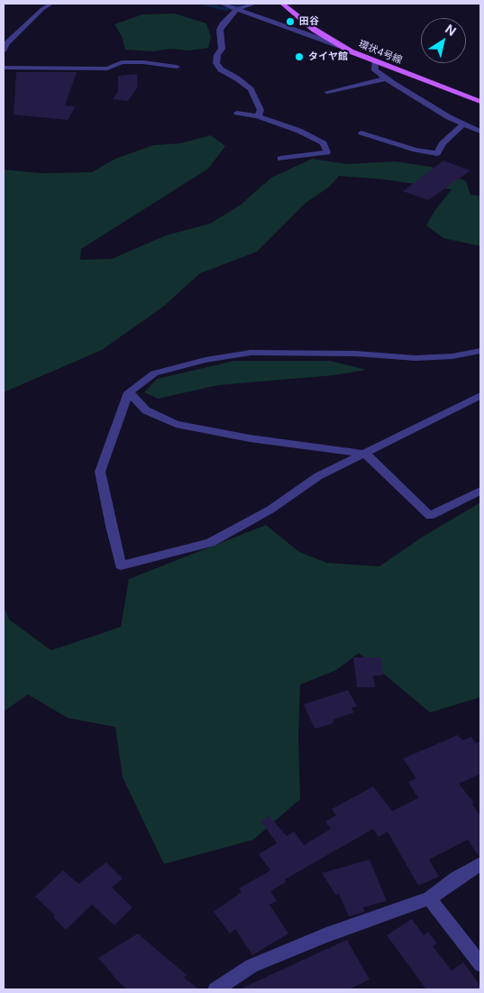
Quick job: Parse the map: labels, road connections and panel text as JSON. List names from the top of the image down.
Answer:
{
  "streets": {
    "main road": ["環状4号線"]
  },
  "places": ["田谷", "タイヤ館"],
  "north": "top right"
}
